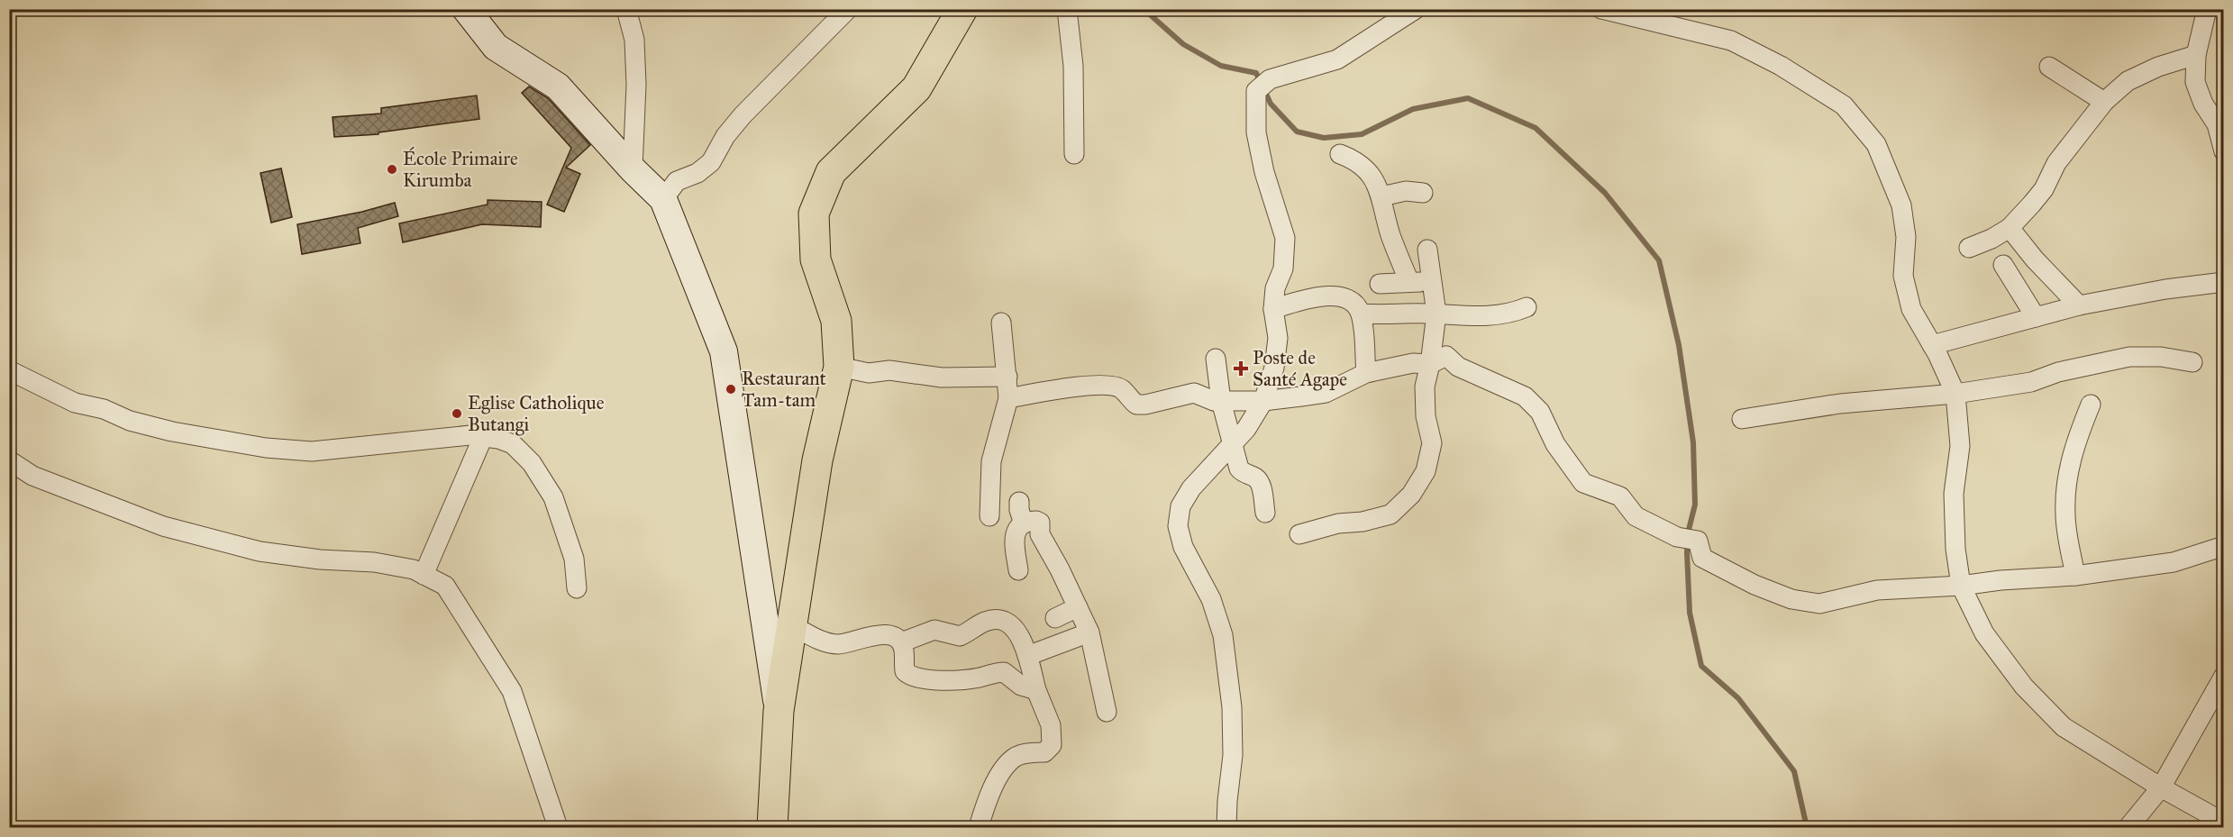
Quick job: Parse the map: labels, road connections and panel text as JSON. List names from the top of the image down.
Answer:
{
  "places": {
    "other": ["École Primaire Kirumba", "Restaurant Tam-tam", "Eglise Catholique Butangi"],
    "health": ["Poste de Santé Agape"]
  }
}
